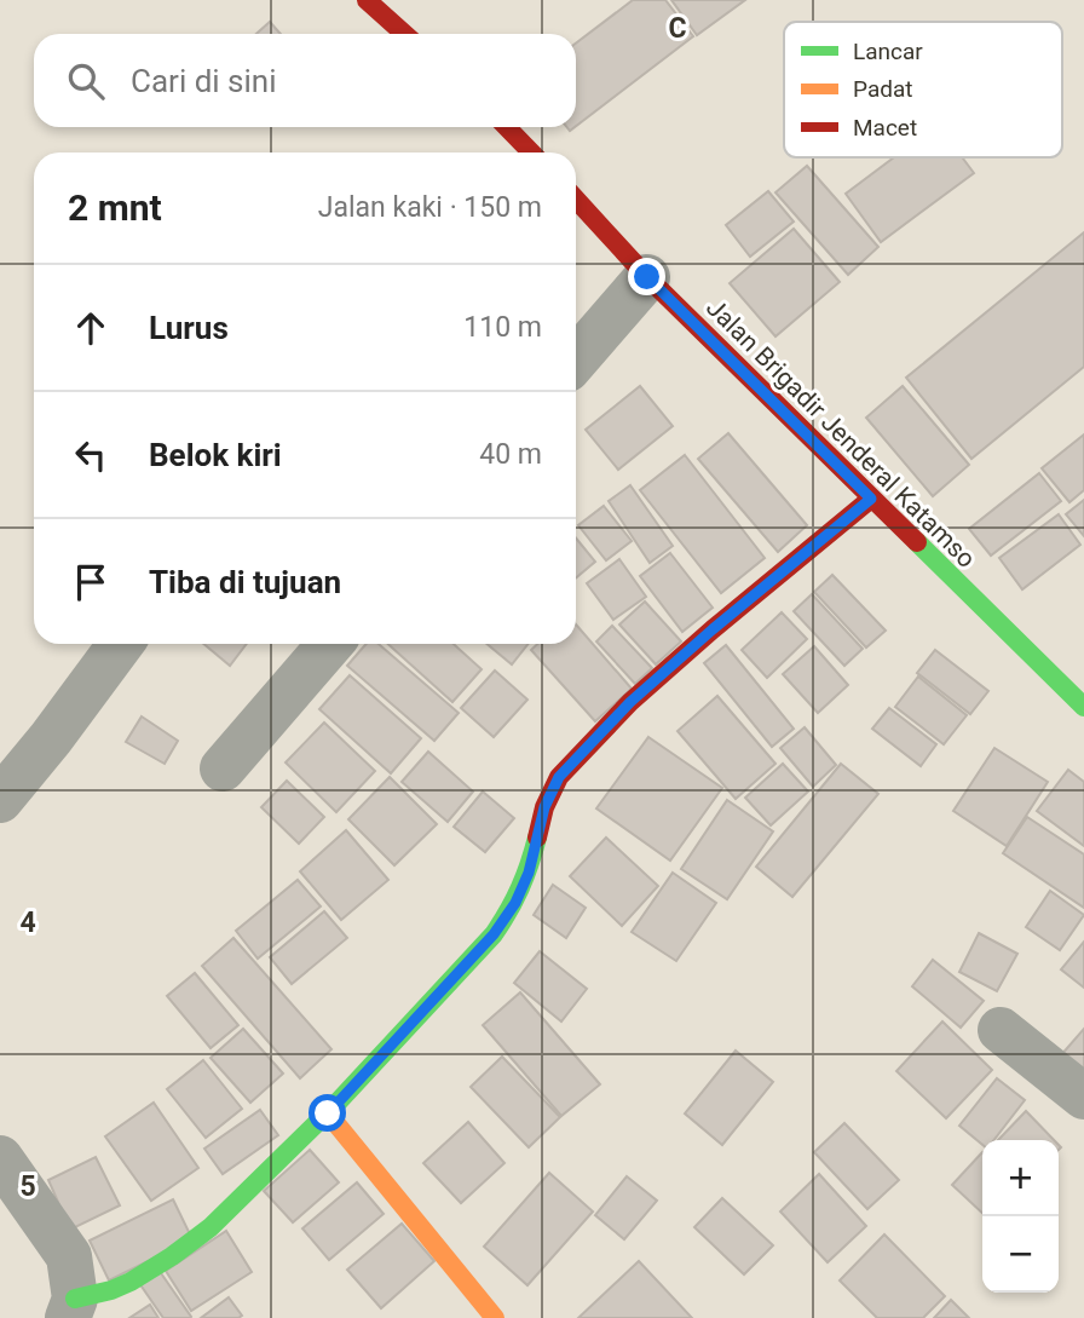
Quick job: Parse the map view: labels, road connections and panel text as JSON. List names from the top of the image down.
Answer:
{
  "streets": {
    "street": ["Jalan Brigadir Jenderal Katamso"]
  },
  "legend": ["Lancar", "Padat", "Macet"],
  "page": {
    "search": "Cari di sini",
    "heading": ["2 mnt", "Jalan kaki · 150 m"],
    "list": [
      ["Lurus", "110 m"],
      ["Belok kiri", "40 m"],
      "Tiba di tujuan"
    ],
    "map_buttons": ["+", "−"]
  },
  "grid": {
    "columns": ["C"],
    "rows": ["4", "5"]
  }
}
